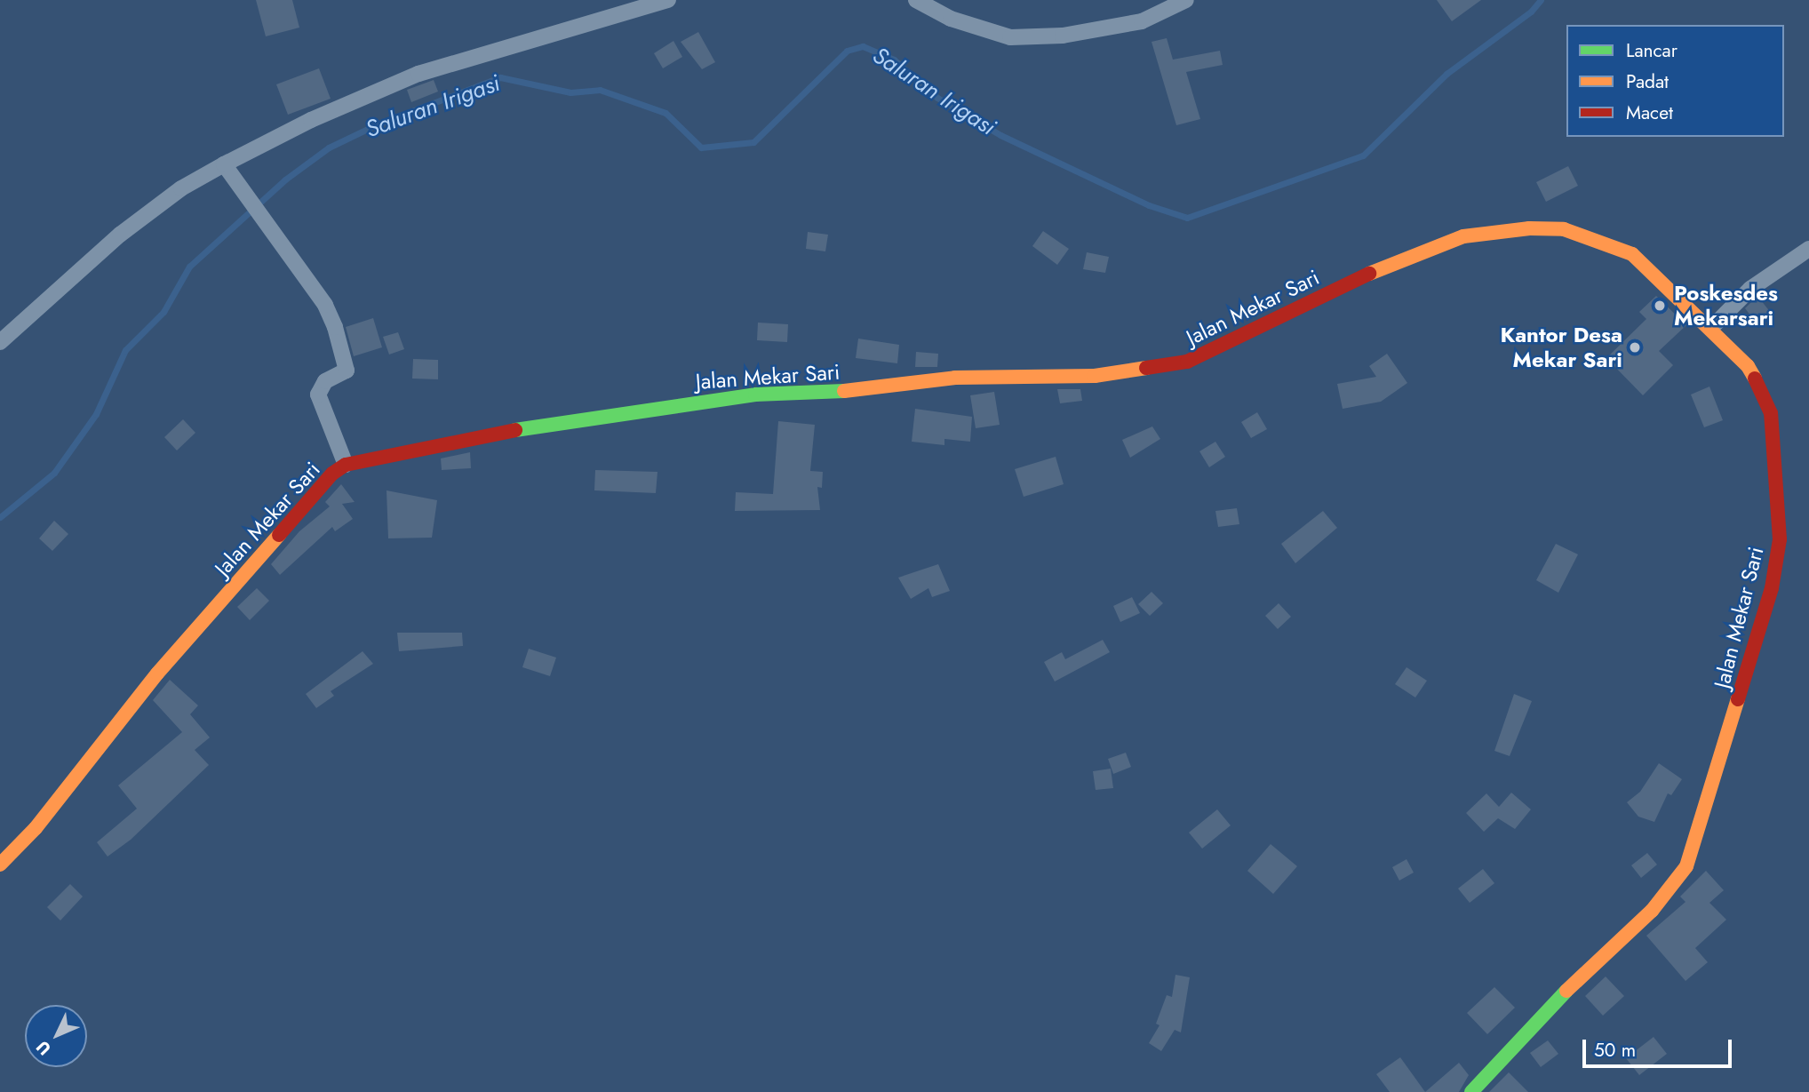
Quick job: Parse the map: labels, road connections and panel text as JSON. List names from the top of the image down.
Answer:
{
  "streets": {
    "street": ["Jalan Mekar Sari"]
  },
  "water": ["Saluran Irigasi"],
  "places": ["Poskesdes Mekarsari", "Kantor Desa Mekar Sari"],
  "legend": ["Lancar", "Padat", "Macet"],
  "scale_bar": "50 m",
  "north": "bottom left"
}
